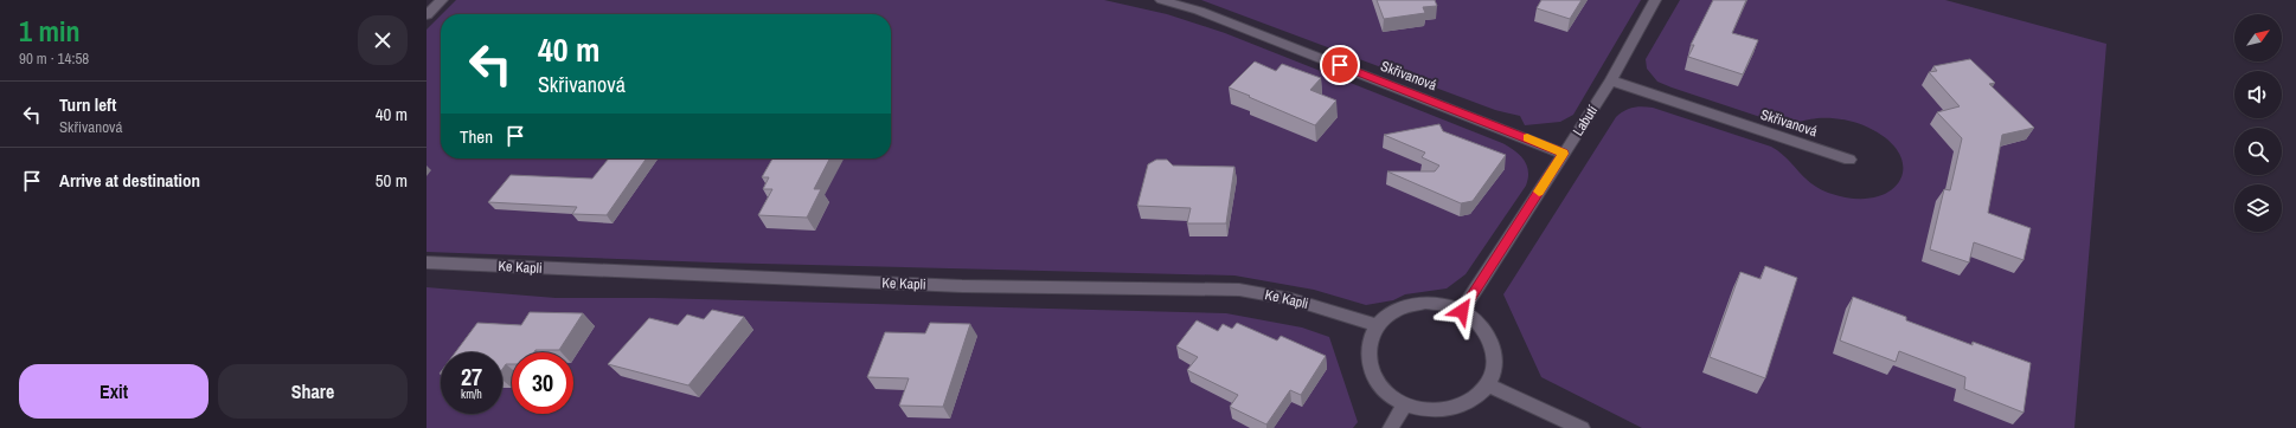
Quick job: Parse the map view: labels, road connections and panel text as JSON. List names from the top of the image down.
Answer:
{
  "streets": {
    "street": ["Skřivanová", "Labutí", "Ke Kapli"]
  },
  "crossings": [
    ["Skřivanová", "Labutí"],
    ["Labutí", "Ke Kapli"]
  ],
  "north": "top right",
  "page": {
    "heading": ["1 min", "90 m · 14:58"],
    "turn": ["40 m", "Skřivanová"],
    "list": [
      {
        "name": "Turn left",
        "note": "Skřivanová",
        "value": "40 m"
      },
      {
        "name": "Arrive at destination",
        "value": "50 m"
      }
    ],
    "then": "Then",
    "speed": "27 km/h",
    "limit": "30",
    "buttons": ["Exit", "Share"]
  }
}
